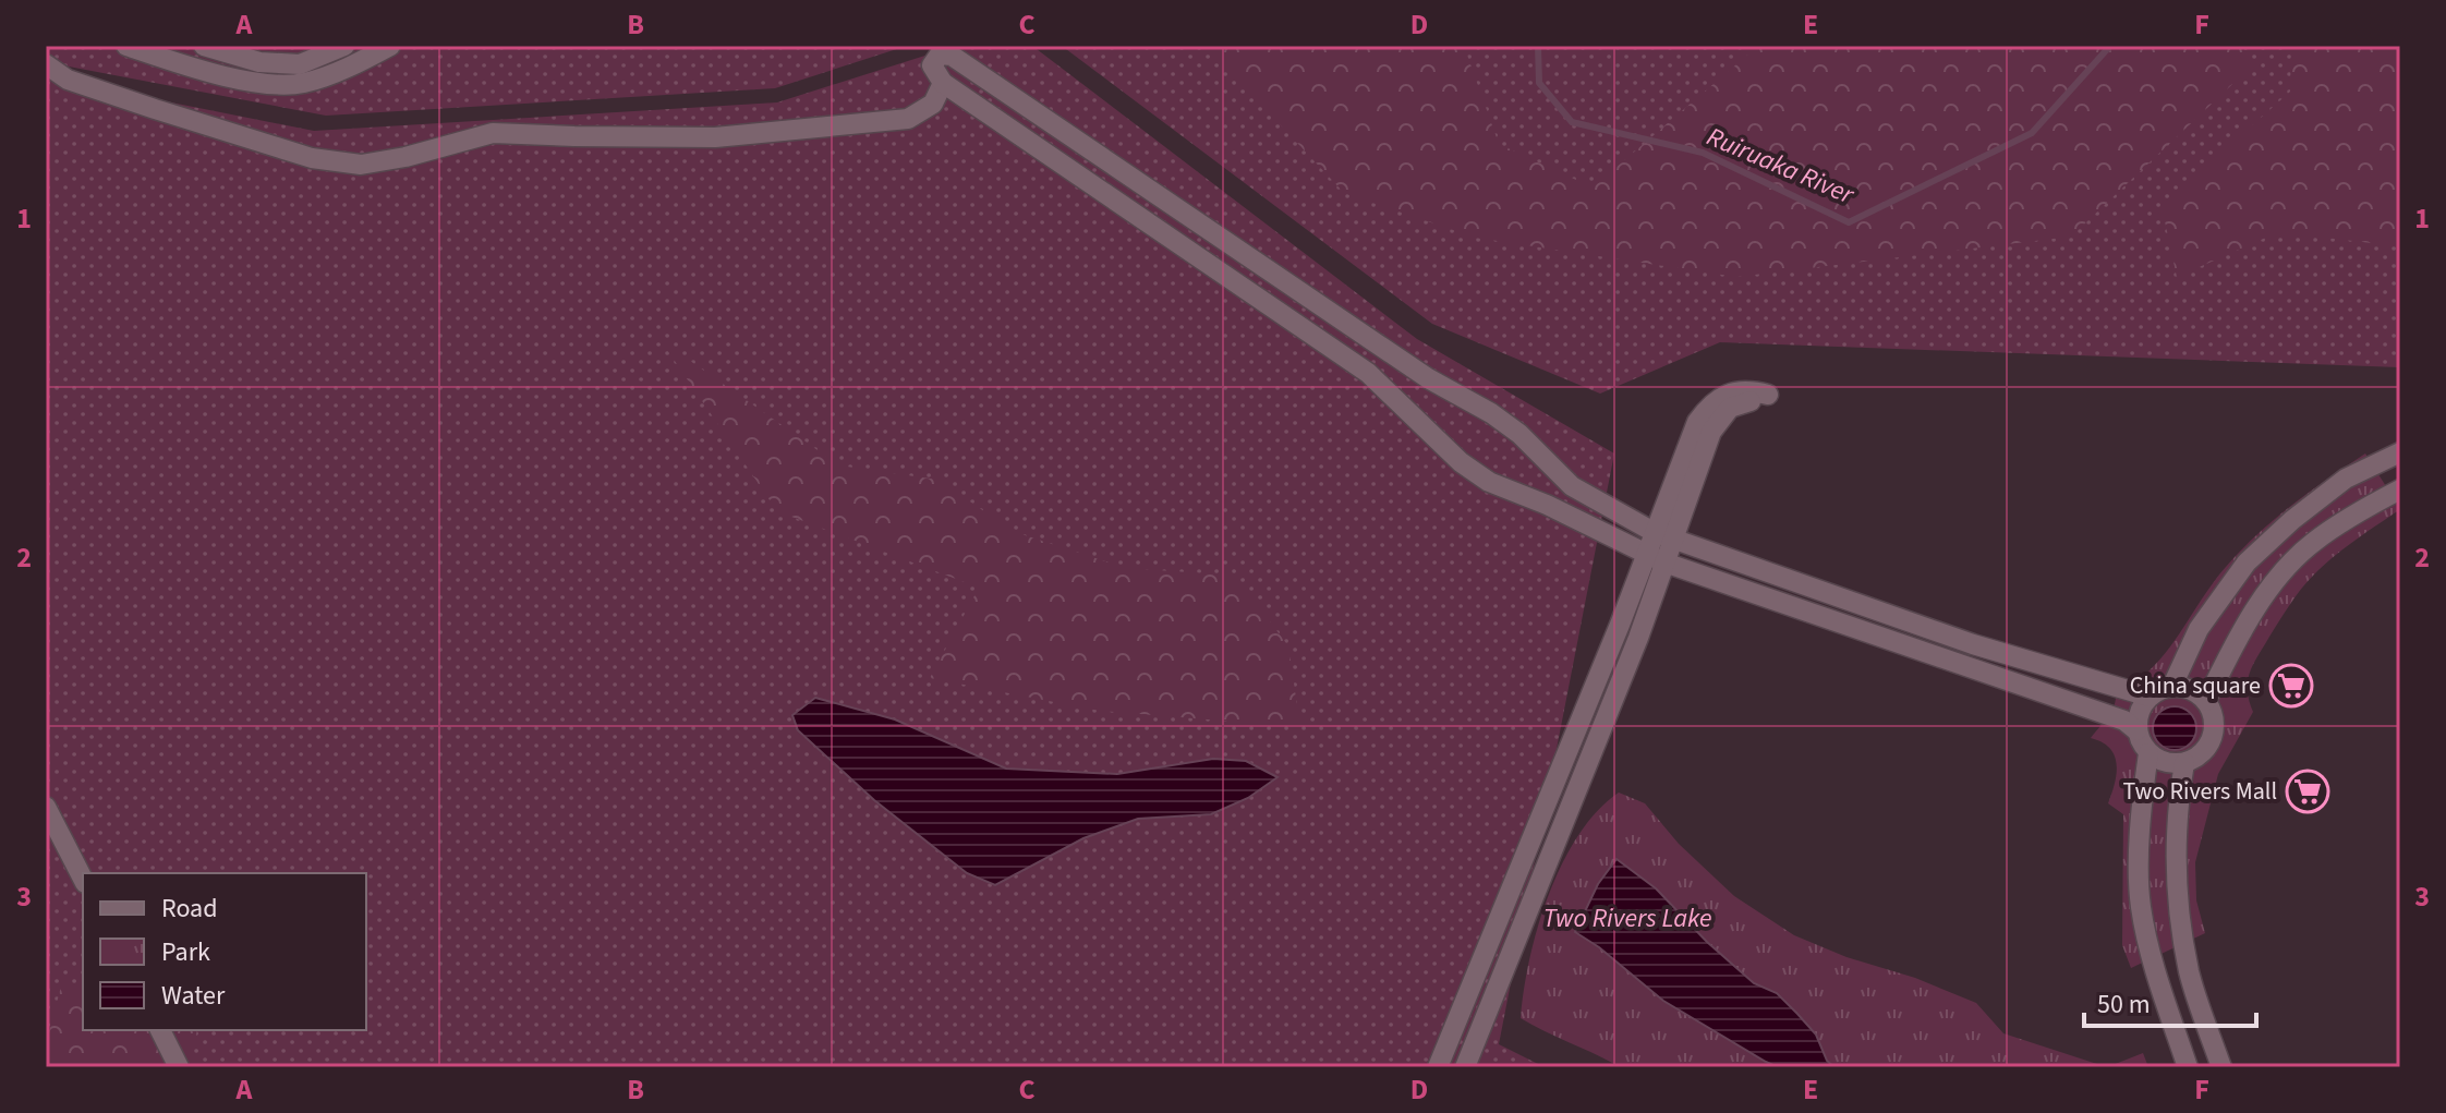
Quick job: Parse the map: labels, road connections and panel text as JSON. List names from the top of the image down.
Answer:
{
  "water": ["Ruiruaka River", "Two Rivers Lake"],
  "places": {
    "supermarket": ["China square", "Two Rivers Mall"]
  },
  "legend": ["Road", "Park", "Water"],
  "scale_bar": "50 m",
  "grid": {
    "columns": [
      "A",
      "B",
      "C",
      "D",
      "E",
      "F"
    ],
    "rows": ["1", "2", "3"]
  }
}
